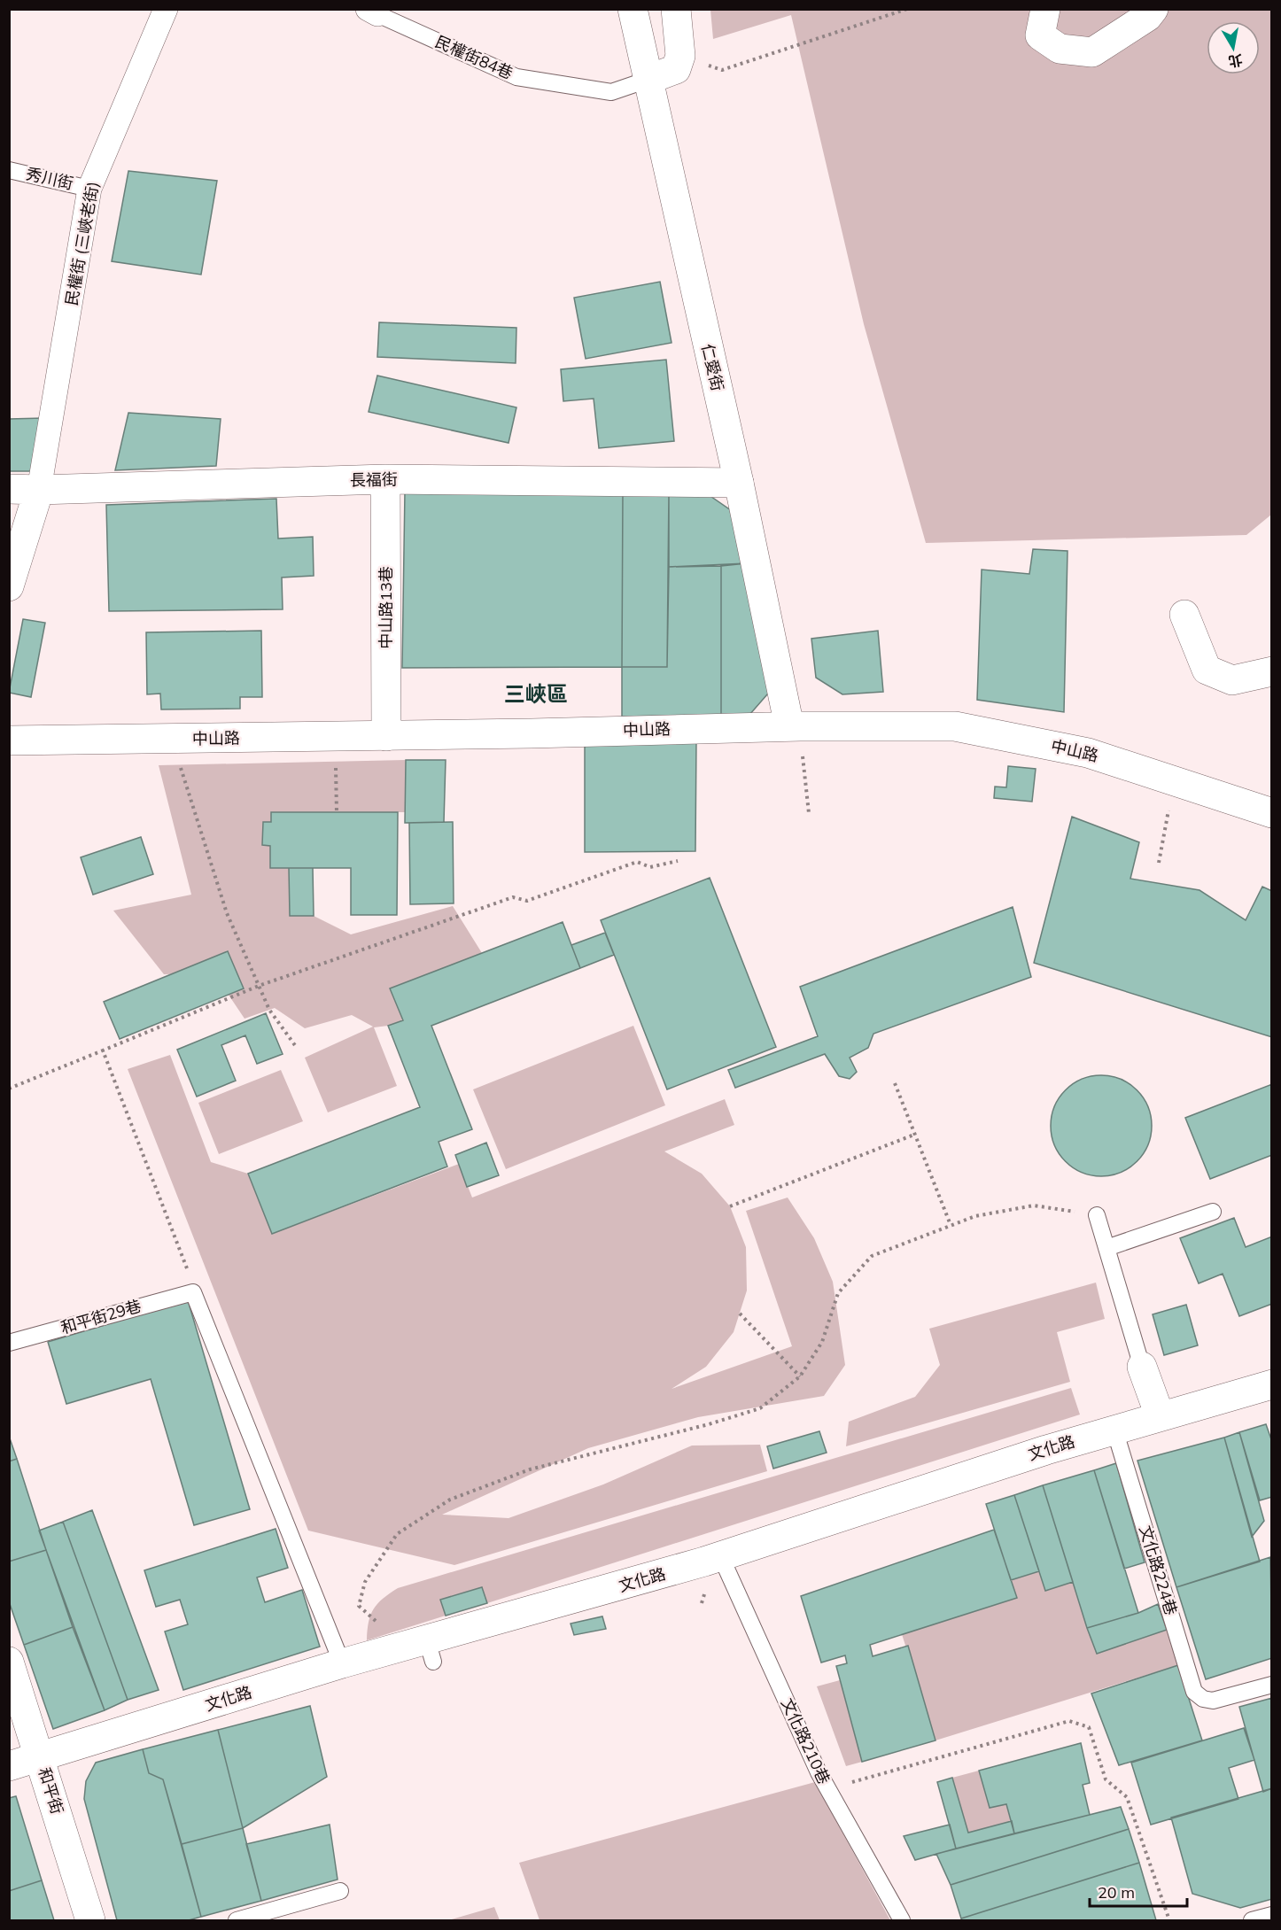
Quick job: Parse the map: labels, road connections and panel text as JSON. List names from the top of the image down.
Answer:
{
  "streets": {
    "street": [
      "民權街 (三峽老街)",
      "仁愛街",
      "長福街",
      "中山路13巷",
      "中山路",
      "文化路",
      "和平街"
    ],
    "lane": [
      "民權街84巷",
      "秀川街",
      "和平街29巷",
      "文化路224巷",
      "文化路210巷"
    ]
  },
  "crossings": [
    ["民權街84巷", "仁愛街"],
    ["秀川街", "民權街 (三峽老街)"],
    ["民權街 (三峽老街)", "長福街"],
    ["仁愛街", "長福街"],
    ["仁愛街", "中山路"],
    ["長福街", "中山路13巷"],
    ["中山路13巷", "中山路"],
    ["文化路", "文化路224巷"],
    ["文化路", "文化路210巷"],
    ["文化路", "和平街"]
  ],
  "districts": ["三峽區"],
  "scale_bar": "20 m",
  "north": "bottom"
}
